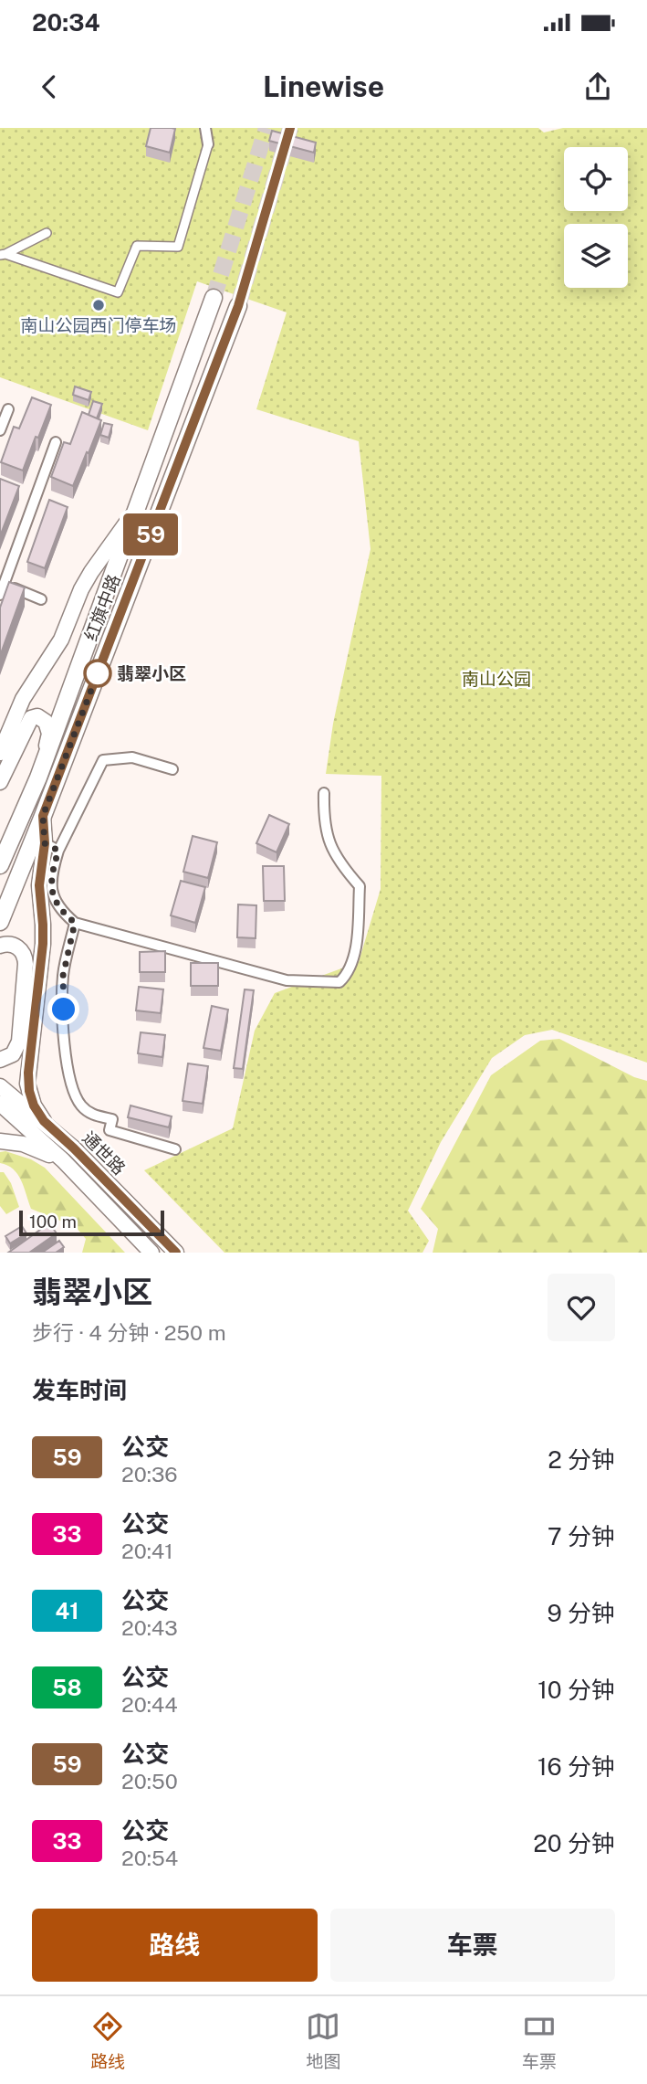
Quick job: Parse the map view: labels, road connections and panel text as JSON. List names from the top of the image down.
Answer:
{
  "streets": {
    "main road": ["红旗中路", "通世路"]
  },
  "parks": ["南山公园"],
  "places": ["南山公园西门停车场", "翡翠小区"],
  "lines": ["bus line 59"],
  "scale_bar": "100 m",
  "page": {
    "status": "20:34",
    "header": "Linewise",
    "on_map": "59",
    "scale": "100 m",
    "heading": [
      ["翡翠小区", "步行 · 4 分钟 · 250 m"],
      "发车时间"
    ],
    "list": [
      {
        "mark": "59",
        "name": "公交",
        "note": "20:36",
        "value": "2 分钟"
      },
      {
        "mark": "33",
        "name": "公交",
        "note": "20:41",
        "value": "7 分钟"
      },
      {
        "mark": "41",
        "name": "公交",
        "note": "20:43",
        "value": "9 分钟"
      },
      {
        "mark": "58",
        "name": "公交",
        "note": "20:44",
        "value": "10 分钟"
      },
      {
        "mark": "59",
        "name": "公交",
        "note": "20:50",
        "value": "16 分钟"
      },
      {
        "mark": "33",
        "name": "公交",
        "note": "20:54",
        "value": "20 分钟"
      }
    ],
    "buttons": ["路线", "车票"],
    "tabs": ["路线", "地图", "车票"]
  }
}
